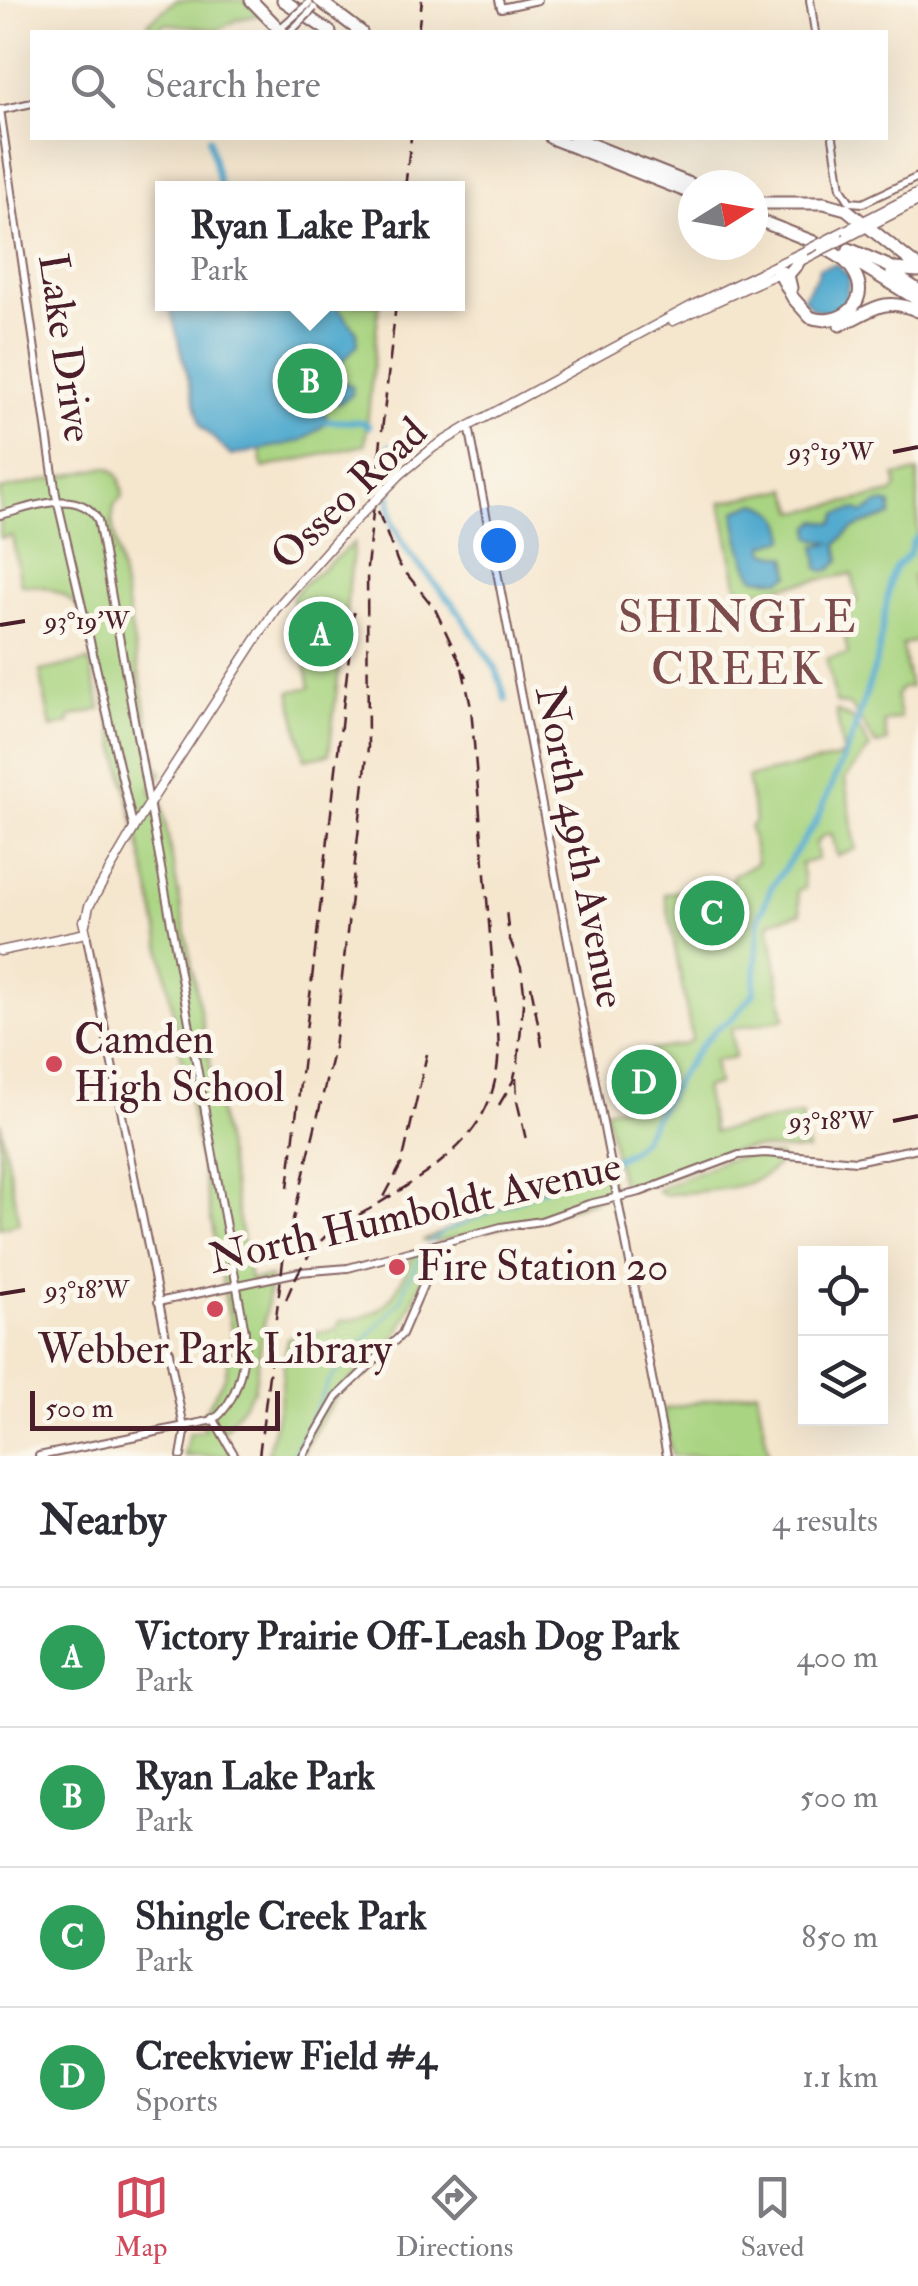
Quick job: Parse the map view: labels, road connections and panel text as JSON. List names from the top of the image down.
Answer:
{
  "streets": {
    "main road": ["Osseo Road"],
    "street": ["Lake Drive", "North 49th Avenue", "North Humboldt Avenue"]
  },
  "crossings": [
    ["Lake Drive", "Osseo Road"],
    ["Osseo Road", "North 49th Avenue"],
    ["North 49th Avenue", "North Humboldt Avenue"]
  ],
  "districts": ["SHINGLE CREEK"],
  "places": ["Camden High School", "Fire Station 20", "Webber Park Library"],
  "scale_bar": "500 m",
  "north": "right",
  "page": {
    "search": "Search here",
    "popup": ["Ryan Lake Park", "Park"],
    "pins": [
      "B",
      "A",
      "C",
      "D"
    ],
    "scale": "500 m",
    "heading": ["Nearby", "4 results"],
    "list": [
      {
        "mark": "A",
        "name": "Victory Prairie Off-Leash Dog Park",
        "note": "Park",
        "value": "400 m"
      },
      {
        "mark": "B",
        "name": "Ryan Lake Park",
        "note": "Park",
        "value": "500 m"
      },
      {
        "mark": "C",
        "name": "Shingle Creek Park",
        "note": "Park",
        "value": "850 m"
      },
      {
        "mark": "D",
        "name": "Creekview Field #4",
        "note": "Sports",
        "value": "1.1 km"
      }
    ],
    "nav": ["Map", "Directions", "Saved"]
  },
  "coordinates": ["93°19'W", "93°18'W"]
}
